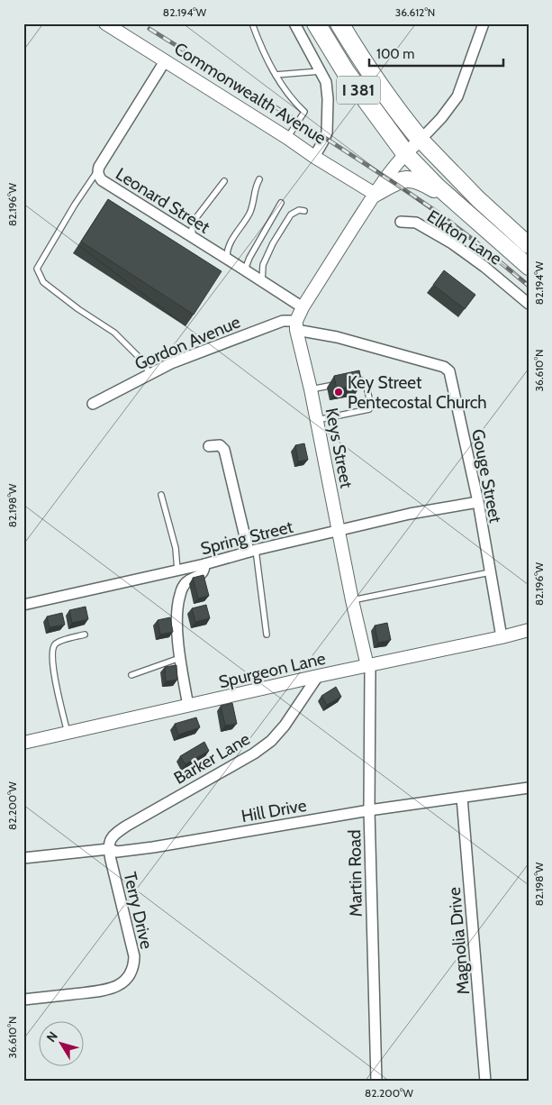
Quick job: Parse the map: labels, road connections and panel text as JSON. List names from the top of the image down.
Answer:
{
  "streets": {
    "highway": ["I 381"],
    "street": [
      "Commonwealth Avenue",
      "Leonard Street",
      "Elkton Lane",
      "Gordon Avenue",
      "Keys Street",
      "Gouge Street",
      "Spring Street",
      "Spurgeon Lane",
      "Barker Lane",
      "Hill Drive",
      "Martin Road",
      "Terry Drive",
      "Magnolia Drive"
    ]
  },
  "crossings": [
    ["Commonwealth Avenue", "Leonard Street"],
    ["Gordon Avenue", "Keys Street"],
    ["Gordon Avenue", "Gouge Street"],
    ["Keys Street", "Gouge Street"],
    ["Keys Street", "Spring Street"],
    ["Keys Street", "Spurgeon Lane"],
    ["Keys Street", "Martin Road"],
    ["Gouge Street", "Spring Street"],
    ["Gouge Street", "Spurgeon Lane"],
    ["Spurgeon Lane", "Barker Lane"],
    ["Spurgeon Lane", "Martin Road"],
    ["Barker Lane", "Hill Drive"],
    ["Barker Lane", "Terry Drive"],
    ["Hill Drive", "Martin Road"],
    ["Hill Drive", "Terry Drive"],
    ["Hill Drive", "Magnolia Drive"]
  ],
  "places": ["Key Street Pentecostal Church"],
  "scale_bar": "100 m",
  "north": "top left",
  "coordinates": [
    "82.194°W",
    "36.612°N",
    "82.196°W",
    "36.610°N",
    "82.198°W",
    "82.200°W"
  ]
}
